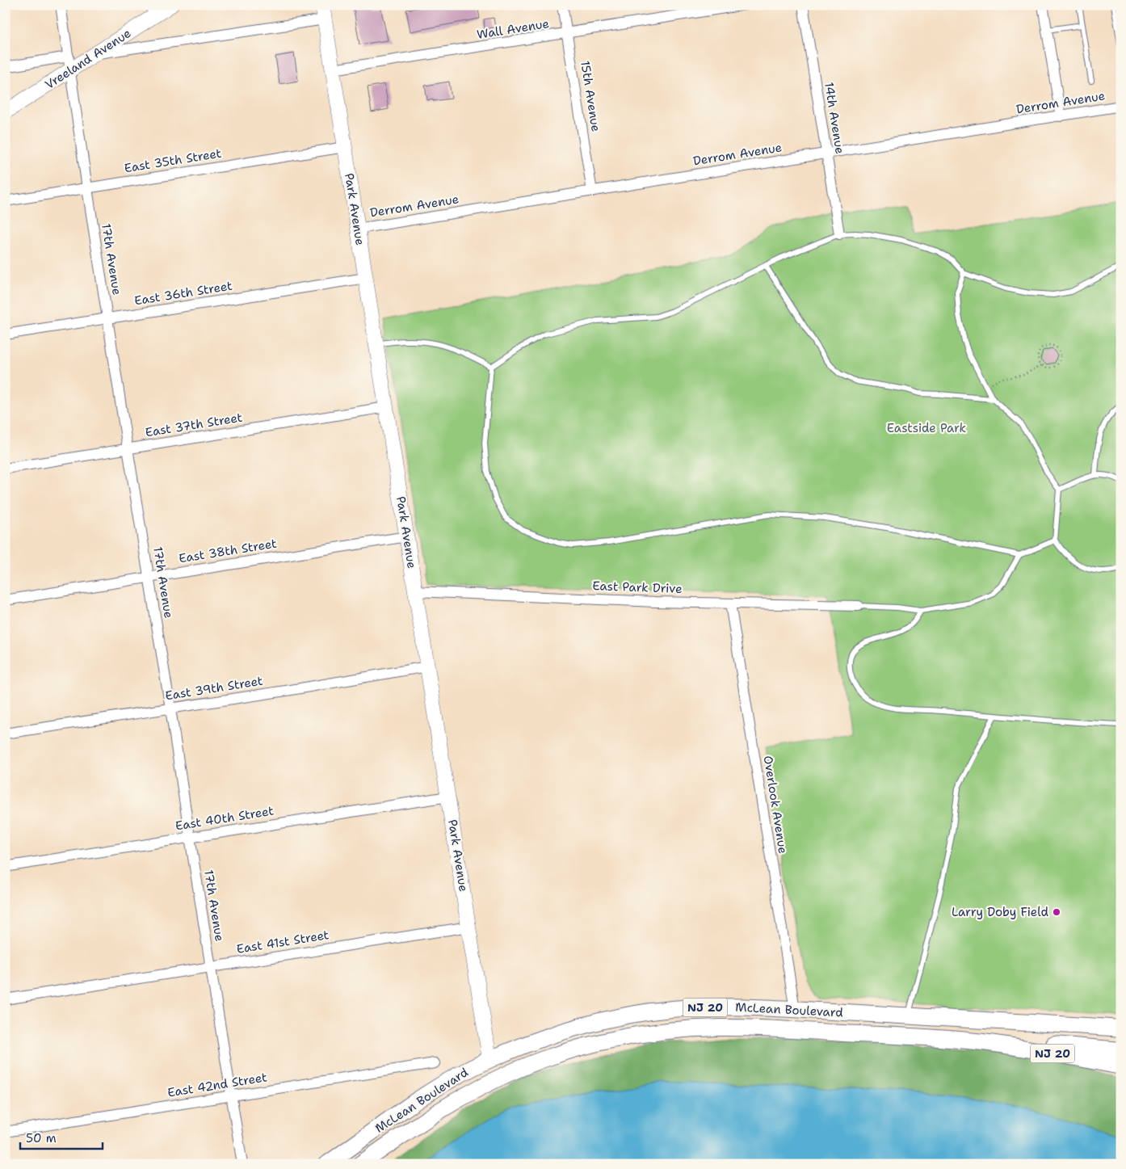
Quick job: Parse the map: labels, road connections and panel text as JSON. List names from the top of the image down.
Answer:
{
  "streets": {
    "main road": ["NJ 20", "McLean Boulevard"],
    "street": [
      "Wall Avenue",
      "Vreeland Avenue",
      "15th Avenue",
      "Derrom Avenue",
      "14th Avenue",
      "East 35th Street",
      "Park Avenue",
      "17th Avenue",
      "East 36th Street",
      "East 37th Street",
      "East 38th Street",
      "East Park Drive",
      "East 39th Street",
      "Overlook Avenue",
      "East 40th Street",
      "East 41st Street",
      "East 42nd Street"
    ]
  },
  "crossings": [
    ["Wall Avenue", "15th Avenue"],
    ["Wall Avenue", "Park Avenue"],
    ["Vreeland Avenue", "17th Avenue"],
    ["15th Avenue", "Derrom Avenue"],
    ["Derrom Avenue", "14th Avenue"],
    ["Derrom Avenue", "Park Avenue"],
    ["East 35th Street", "Park Avenue"],
    ["East 35th Street", "17th Avenue"],
    ["Park Avenue", "East 36th Street"],
    ["Park Avenue", "East 37th Street"],
    ["Park Avenue", "East 38th Street"],
    ["Park Avenue", "East Park Drive"],
    ["Park Avenue", "East 39th Street"],
    ["Park Avenue", "East 40th Street"],
    ["Park Avenue", "East 41st Street"],
    ["Park Avenue", "McLean Boulevard"],
    ["17th Avenue", "East 36th Street"],
    ["17th Avenue", "East 37th Street"],
    ["17th Avenue", "East 38th Street"],
    ["17th Avenue", "East 39th Street"],
    ["17th Avenue", "East 40th Street"],
    ["17th Avenue", "East 41st Street"],
    ["17th Avenue", "East 42nd Street"],
    ["East Park Drive", "Overlook Avenue"],
    ["Overlook Avenue", "McLean Boulevard"]
  ],
  "parks": ["Eastside Park"],
  "places": ["Larry Doby Field"],
  "scale_bar": "50 m"
}
